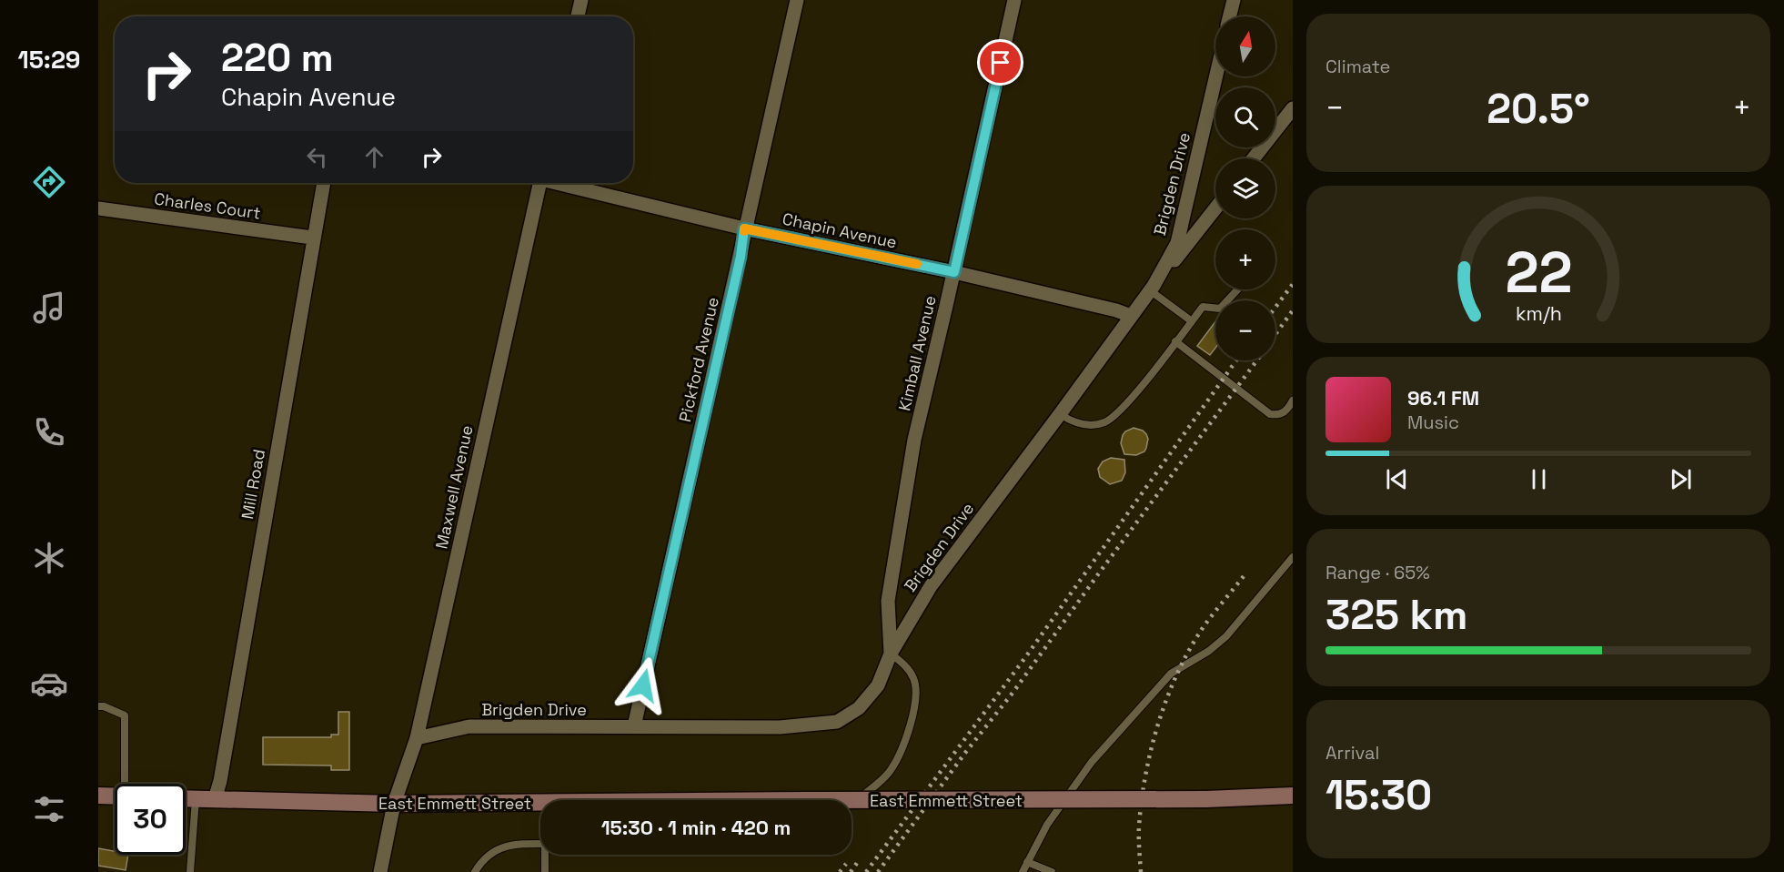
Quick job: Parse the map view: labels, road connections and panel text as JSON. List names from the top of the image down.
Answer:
{
  "streets": {
    "street": [
      "Brigden Drive",
      "Charles Court",
      "Chapin Avenue",
      "Kimball Avenue",
      "Pickford Avenue",
      "Mill Road",
      "Maxwell Avenue",
      "East Emmett Street"
    ]
  },
  "crossings": [
    ["Brigden Drive", "Chapin Avenue"],
    ["Brigden Drive", "Kimball Avenue"],
    ["Brigden Drive", "Pickford Avenue"],
    ["Brigden Drive", "Maxwell Avenue"],
    ["Charles Court", "Mill Road"],
    ["Chapin Avenue", "Kimball Avenue"],
    ["Chapin Avenue", "Pickford Avenue"],
    ["Mill Road", "East Emmett Street"],
    ["Maxwell Avenue", "East Emmett Street"]
  ],
  "north": "top",
  "page": {
    "tabs": "15:29",
    "tile": [
      "Climate",
      ["Range · 65%", "325 km"],
      ["Arrival", "15:30"]
    ],
    "map_buttons": ["+", "−"],
    "turn": ["220 m", "Chapin Avenue"],
    "heat": ["−", "20.5°", "+"],
    "song": ["96.1 FM", "Music"],
    "limit": "30",
    "trip": "15:30 · 1 min · 420 m",
    "gauge": ["22", "km/h"]
  }
}
